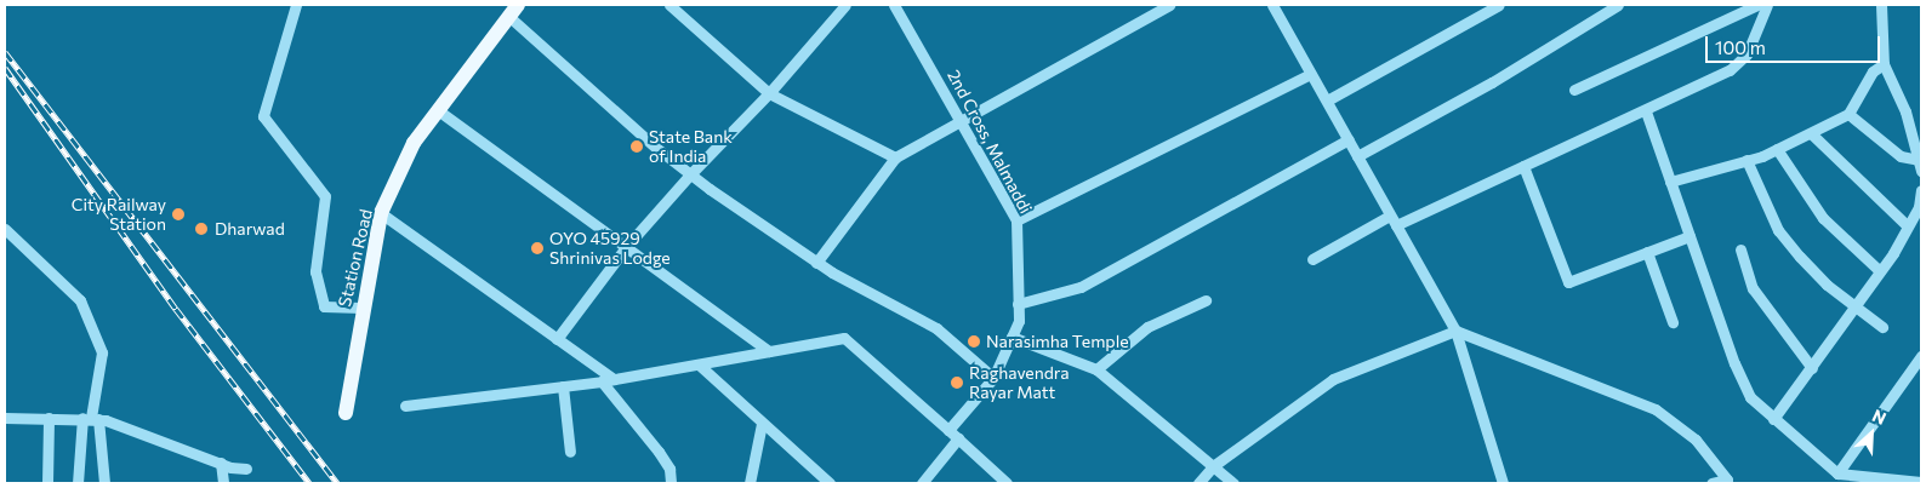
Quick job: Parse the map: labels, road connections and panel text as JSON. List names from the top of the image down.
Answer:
{
  "streets": {
    "main road": ["Station Road"],
    "street": ["2nd Cross, Malmaddi"]
  },
  "places": [
    "State Bank of India",
    "City Railway Station",
    "Dharwad",
    "OYO 45929 Shrinivas Lodge",
    "Narasimha Temple",
    "Raghavendra Rayar Matt"
  ],
  "scale_bar": "100 m",
  "north": "top right"
}
